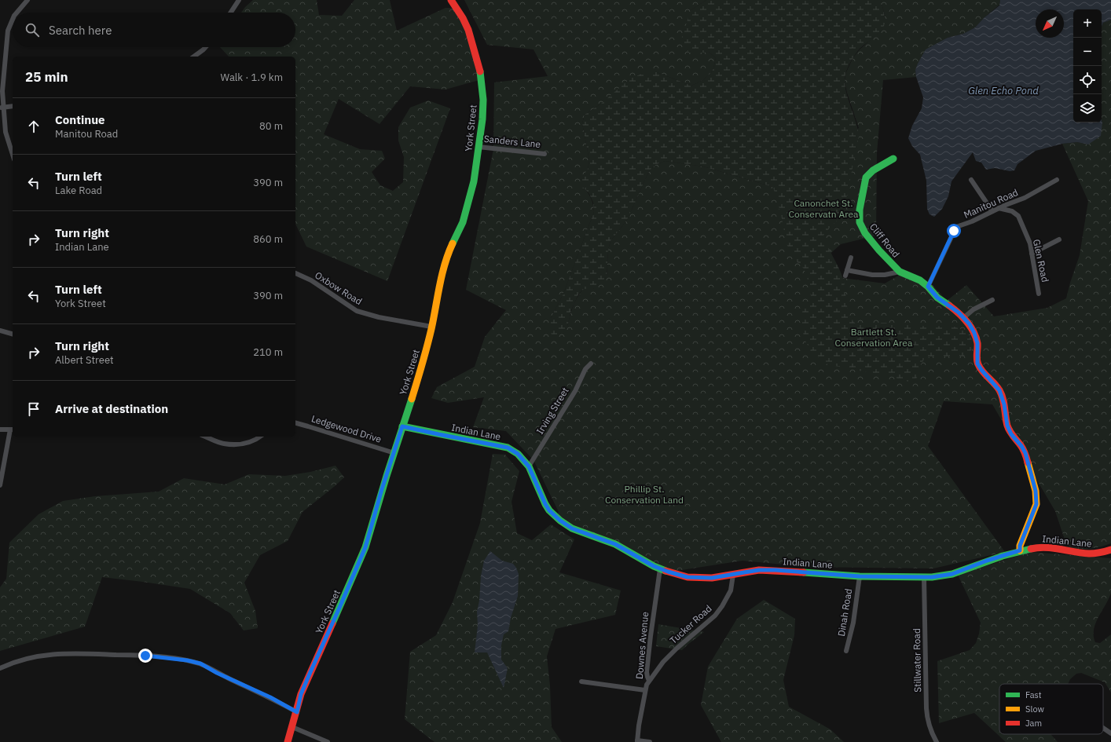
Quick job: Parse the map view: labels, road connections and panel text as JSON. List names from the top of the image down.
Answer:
{
  "streets": {
    "street": [
      "York Street",
      "Sanders Lane",
      "Manitou Road",
      "Cliff Road",
      "Glen Road",
      "Oxbow Road",
      "Irving Street",
      "Ledgewood Drive",
      "Indian Lane",
      "Dinah Road",
      "Tucker Road",
      "Downes Avenue",
      "Stillwater Road"
    ]
  },
  "crossings": [
    ["York Street", "Sanders Lane"],
    ["York Street", "Oxbow Road"],
    ["York Street", "Ledgewood Drive"],
    ["York Street", "Indian Lane"],
    ["Manitou Road", "Glen Road"],
    ["Irving Street", "Indian Lane"],
    ["Indian Lane", "Dinah Road"],
    ["Indian Lane", "Tucker Road"],
    ["Indian Lane", "Downes Avenue"],
    ["Indian Lane", "Stillwater Road"],
    ["Tucker Road", "Downes Avenue"]
  ],
  "water": ["Glen Echo Pond"],
  "parks": ["Canonchet St. Conservatn Area", "Bartlett St. Conservation Area", "Phillip St. Conservation Land"],
  "legend": ["Fast", "Slow", "Jam"],
  "north": "bottom left",
  "page": {
    "map_buttons": ["+", "−"],
    "search": "Search here",
    "heading": ["25 min", "Walk · 1.9 km"],
    "list": [
      ["Continue", "Manitou Road", "80 m"],
      ["Turn left", "Lake Road", "390 m"],
      ["Turn right", "Indian Lane", "860 m"],
      ["Turn left", "York Street", "390 m"],
      ["Turn right", "Albert Street", "210 m"],
      "Arrive at destination"
    ]
  }
}
